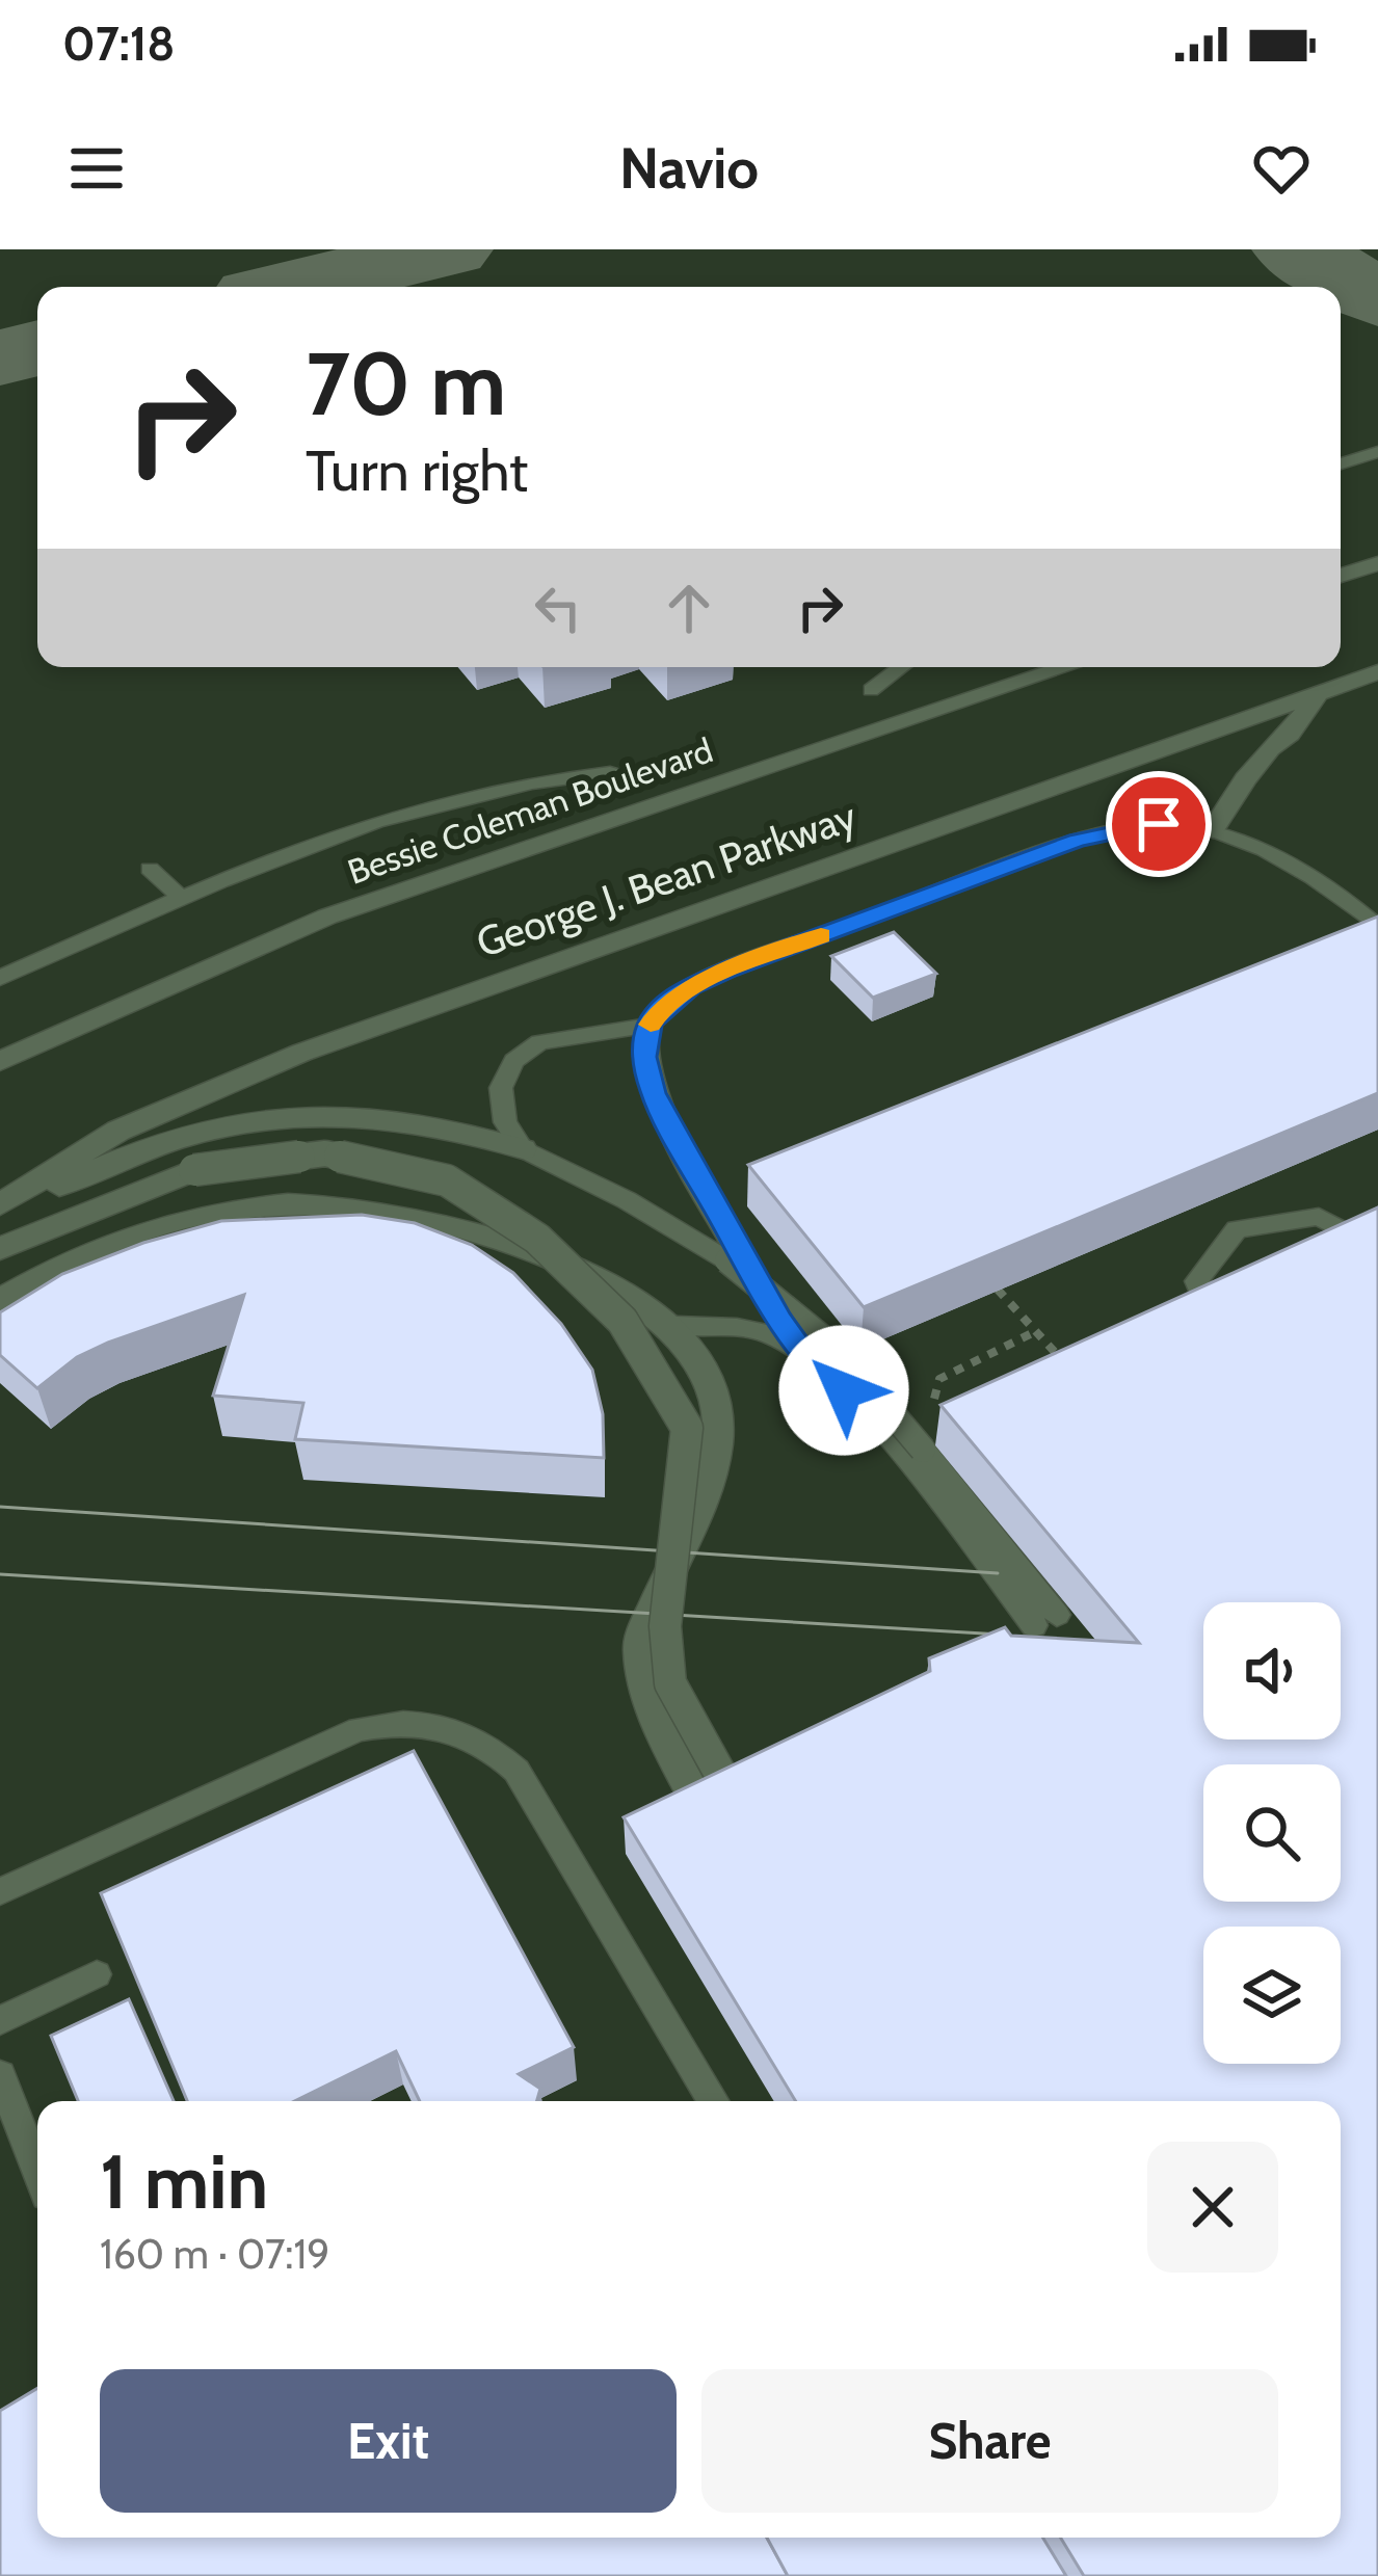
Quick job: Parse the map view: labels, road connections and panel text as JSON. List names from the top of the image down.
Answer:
{
  "streets": {
    "street": ["Bessie Coleman Boulevard", "George J. Bean Parkway"]
  },
  "page": {
    "status": "07:18",
    "header": "Navio",
    "turn": ["70 m", "Turn right"],
    "heading": ["1 min", "160 m · 07:19"],
    "buttons": ["Exit", "Share"]
  }
}
